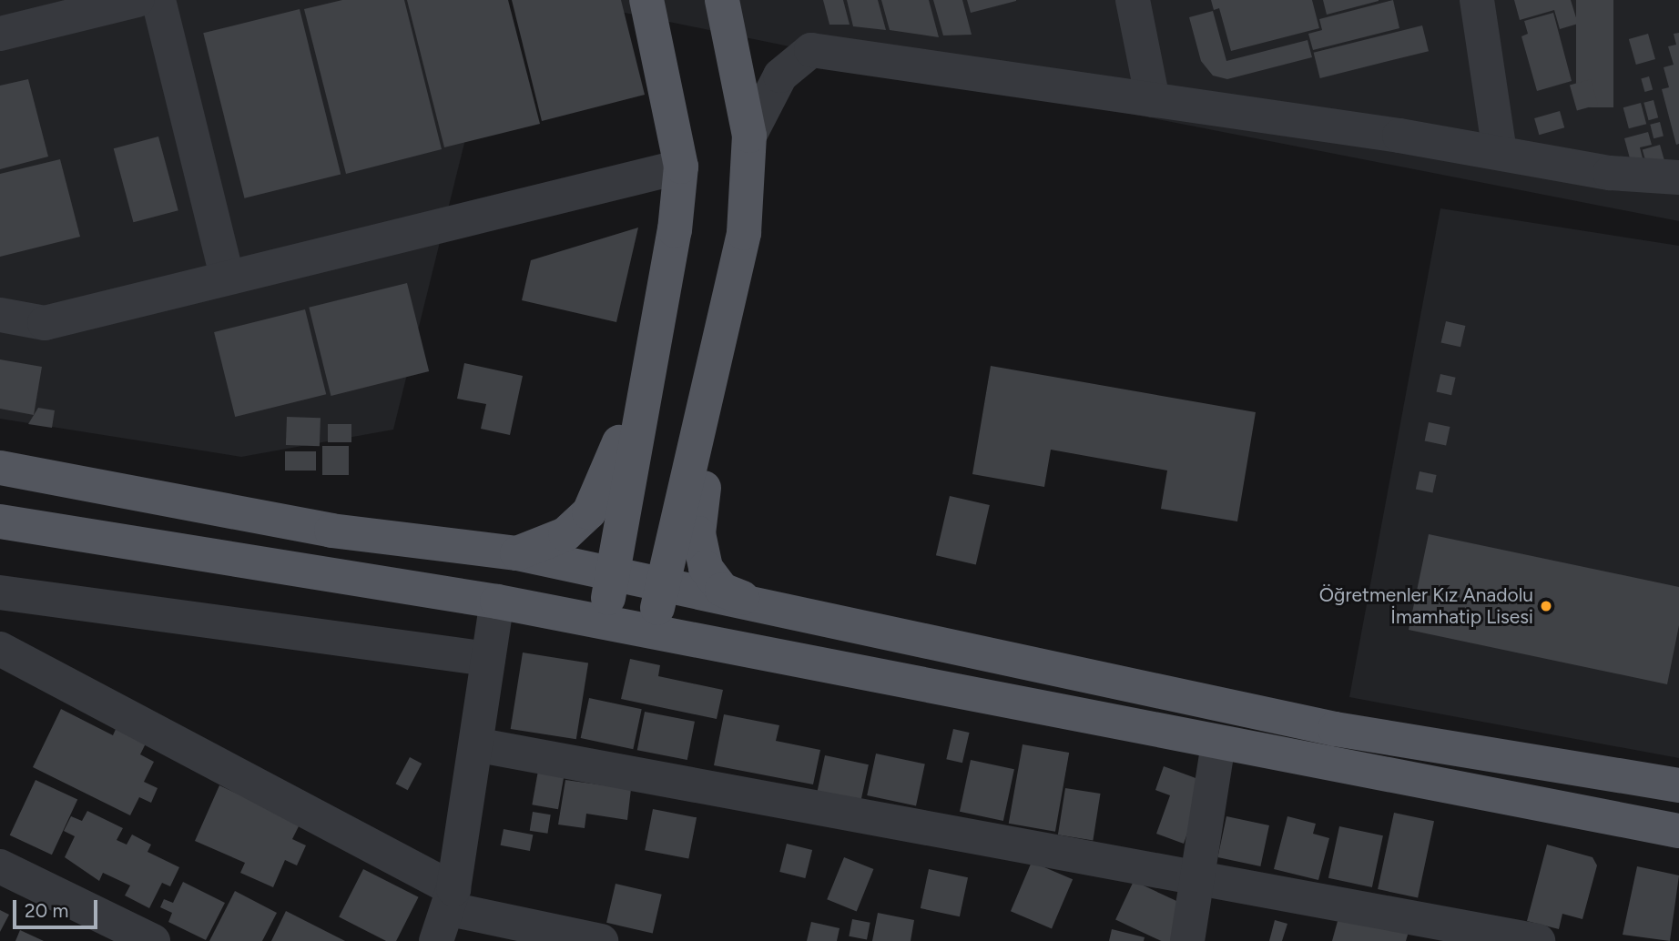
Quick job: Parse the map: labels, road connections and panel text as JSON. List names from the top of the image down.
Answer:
{
  "places": ["Öğretmenler Kız Anadolu İmamhatip Lisesi"],
  "scale_bar": "20 m"
}
